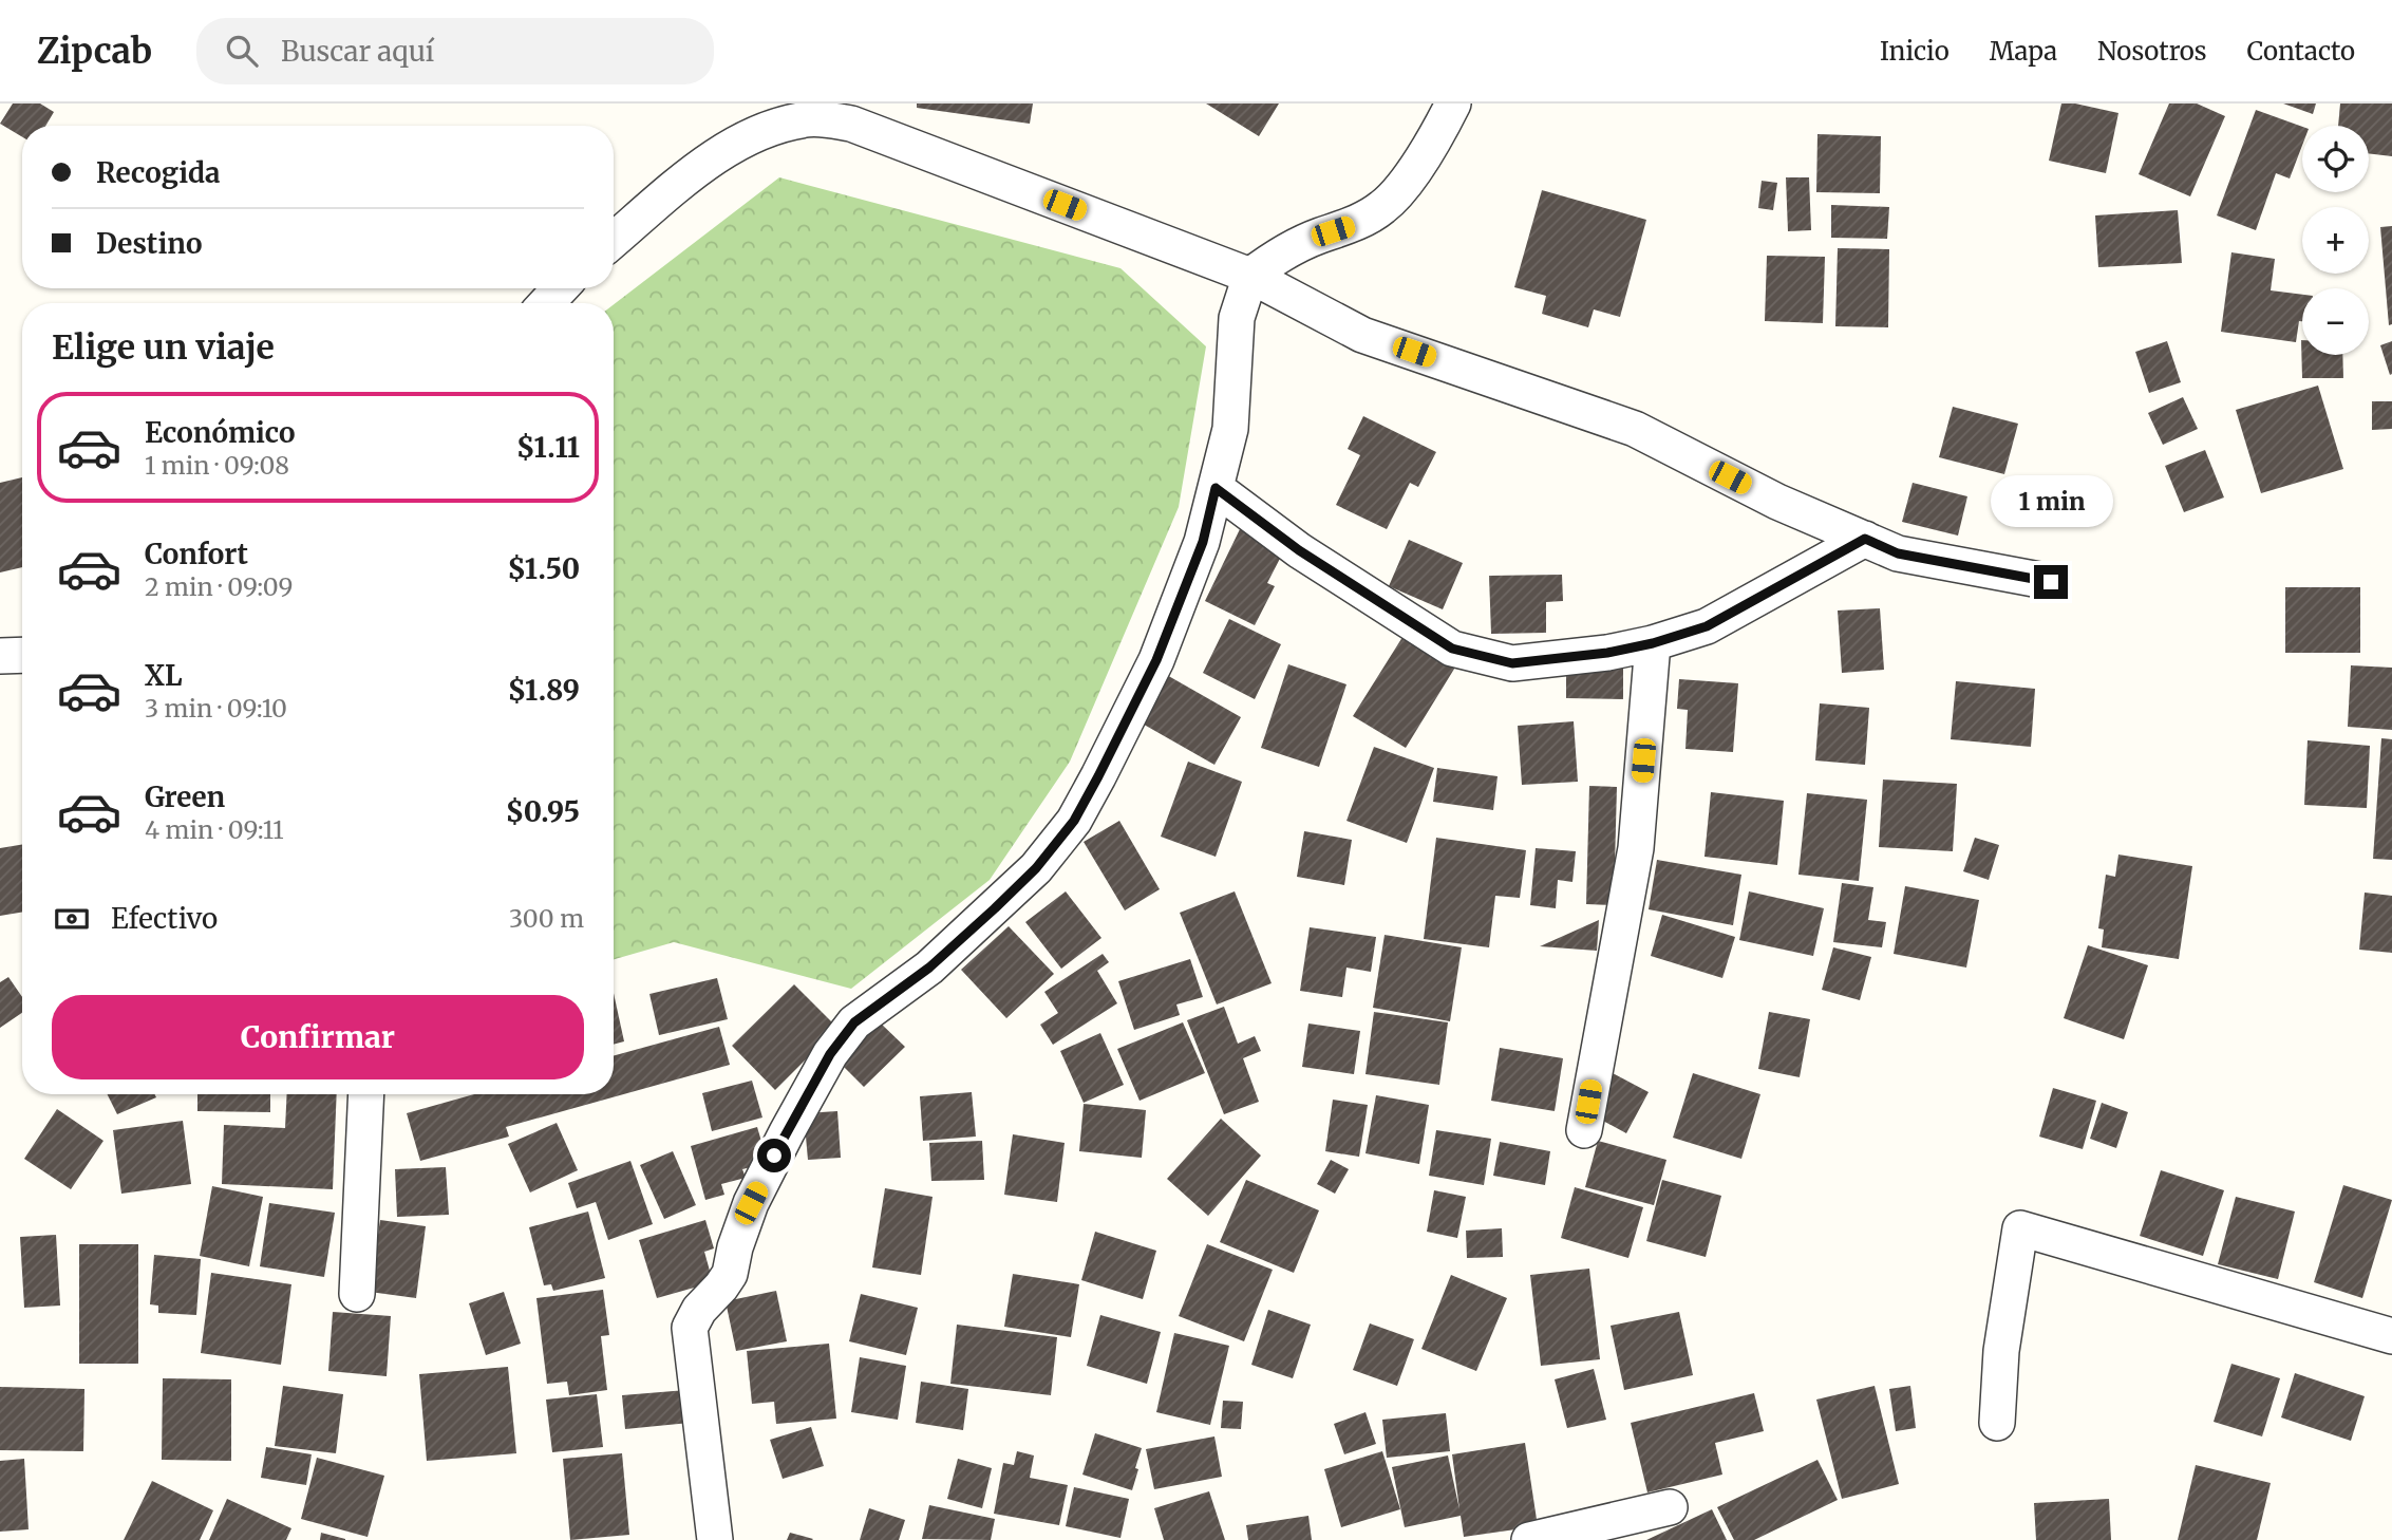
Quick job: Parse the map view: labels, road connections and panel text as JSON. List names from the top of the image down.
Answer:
{
  "page": {
    "header": "Zipcab",
    "search": "Buscar aquí",
    "nav": [
      "Inicio",
      "Mapa",
      "Nosotros",
      "Contacto"
    ],
    "map_buttons": ["+", "−"],
    "banner": ["Recogida", "Destino"],
    "heading": "Elige un viaje",
    "list": [
      {
        "name": "Económico",
        "note": "1 min · 09:08",
        "value": "$1.11"
      },
      {
        "name": "Confort",
        "note": "2 min · 09:09",
        "value": "$1.50"
      },
      {
        "name": "XL",
        "note": "3 min · 09:10",
        "value": "$1.89"
      },
      {
        "name": "Green",
        "note": "4 min · 09:11",
        "value": "$0.95"
      }
    ],
    "bubble": "1 min",
    "pay": ["Efectivo", "300 m"],
    "buttons": "Confirmar"
  }
}
